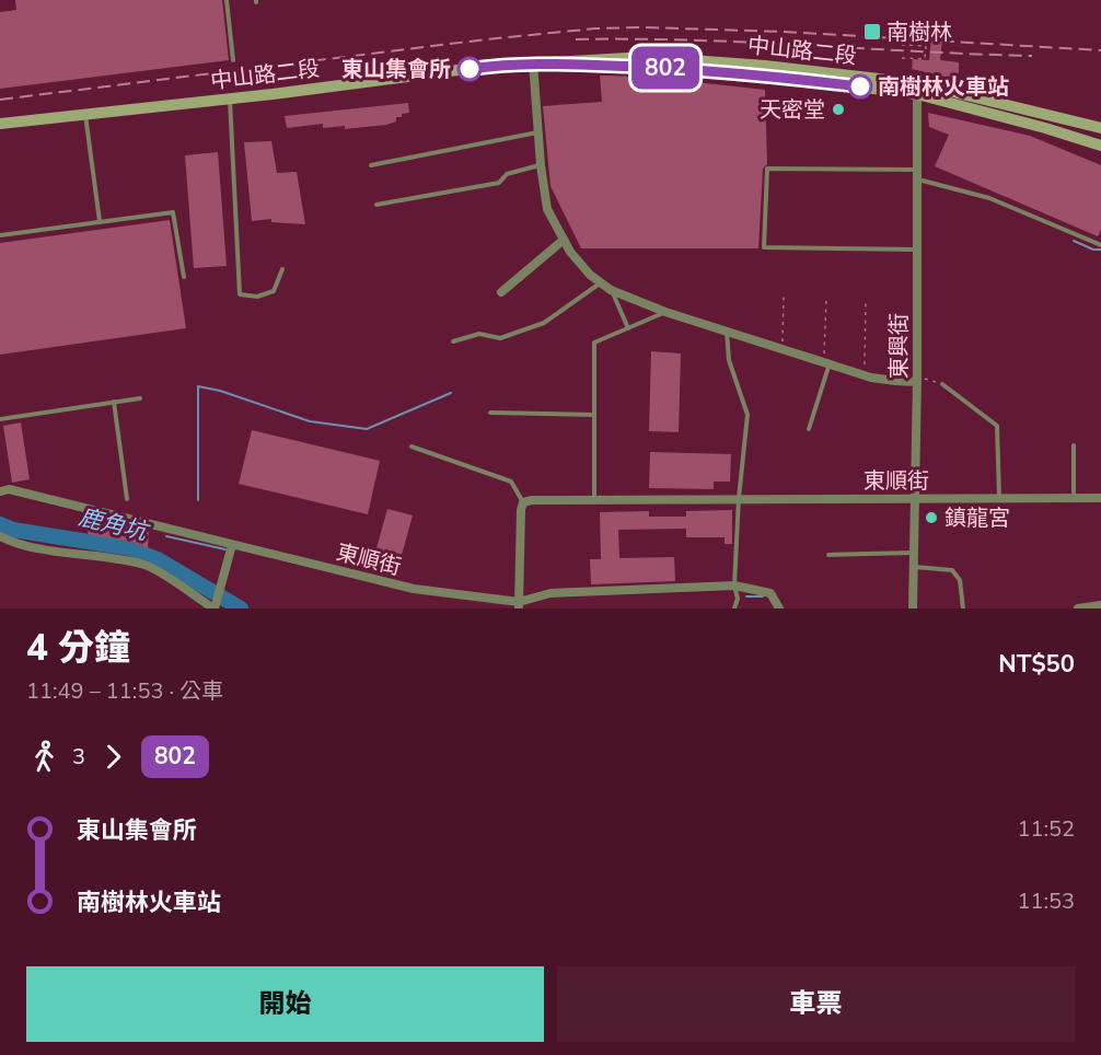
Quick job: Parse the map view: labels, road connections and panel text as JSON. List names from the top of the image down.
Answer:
{
  "streets": {
    "main road": ["中山路二段"],
    "street": ["東興街", "東順街"]
  },
  "crossings": [
    ["中山路二段", "東興街"],
    ["東興街", "東順街"]
  ],
  "water": ["鹿角坑"],
  "places": {
    "transit": ["南樹林"],
    "other": [
      "東山集會所",
      "南樹林火車站",
      "天密堂",
      "鎮龍宮"
    ]
  },
  "lines": ["bus line 802"],
  "page": {
    "on_map": "802",
    "heading": ["4 分鐘", "11:49 – 11:53 · 公車", "NT$50"],
    "legs": ["3", "802"],
    "list": [
      {
        "name": "東山集會所",
        "value": "11:52"
      },
      {
        "name": "南樹林火車站",
        "value": "11:53"
      }
    ],
    "buttons": ["開始", "車票"]
  }
}
